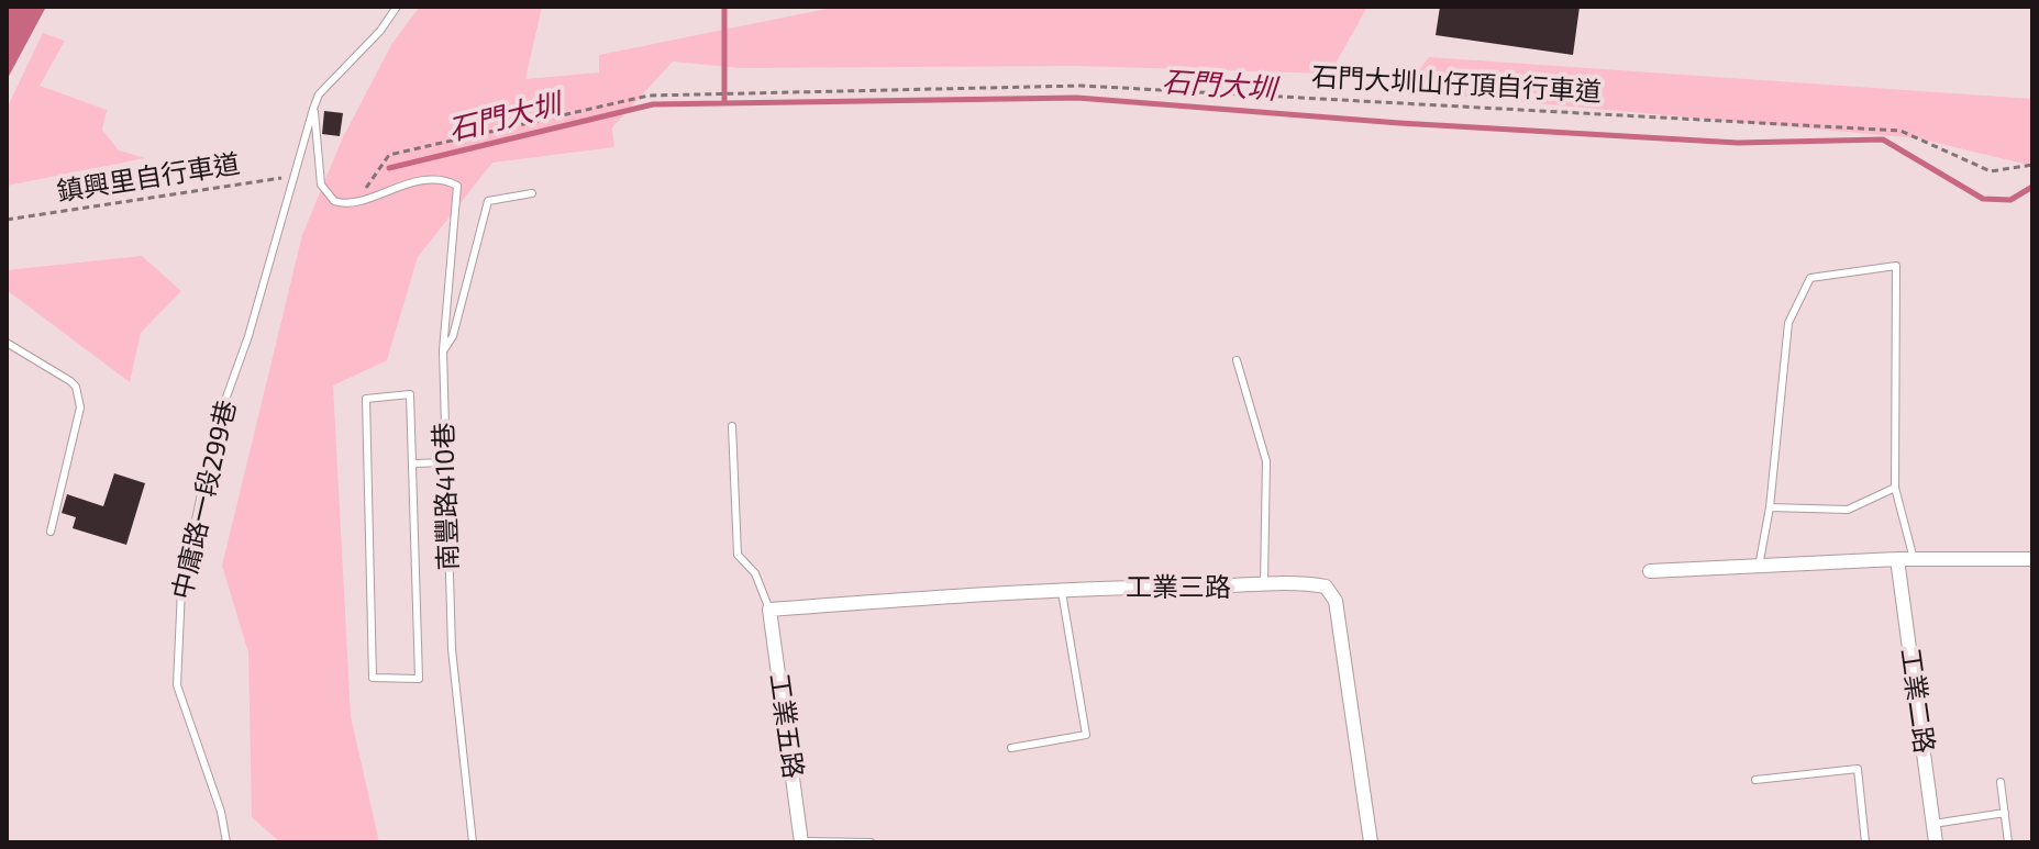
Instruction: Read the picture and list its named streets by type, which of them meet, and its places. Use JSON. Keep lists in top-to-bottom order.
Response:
{
  "streets": {
    "street": ["工業三路", "工業二路", "工業五路"],
    "lane": ["南豐路410巷", "中庸路一段299巷"],
    "path": ["石門大圳山仔頂自行車道", "鎮興里自行車道"]
  },
  "crossings": [
    ["鎮興里自行車道", "中庸路一段299巷"],
    ["工業三路", "工業五路"]
  ],
  "water": ["石門大圳"]
}
